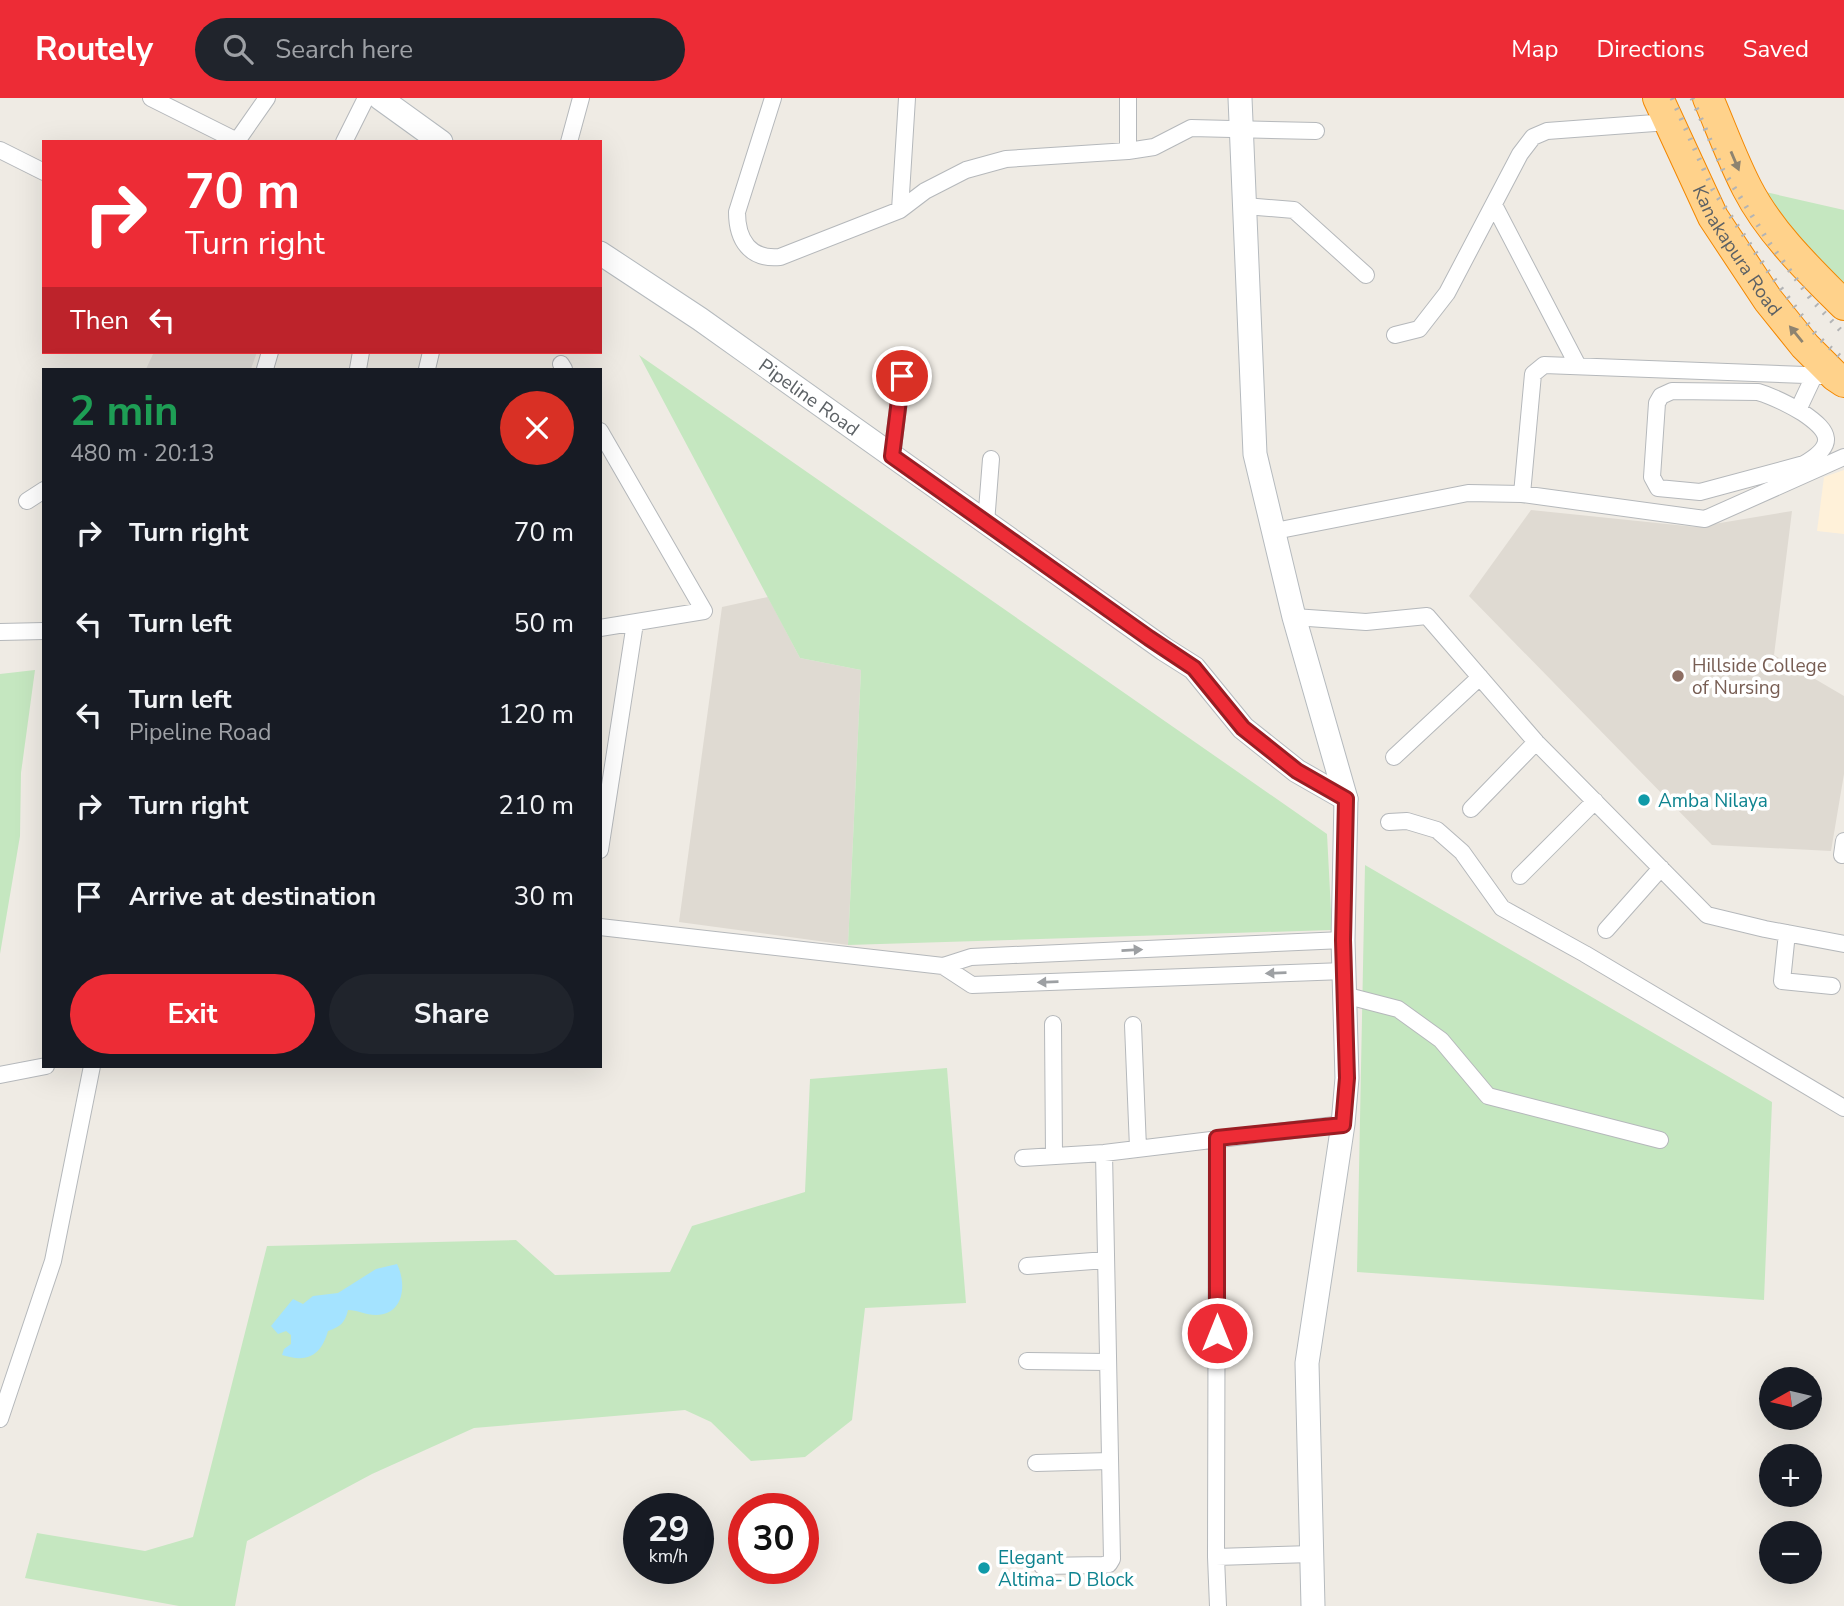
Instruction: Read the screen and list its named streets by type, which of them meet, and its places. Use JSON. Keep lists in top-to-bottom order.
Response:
{
  "streets": {
    "highway": ["Kanakapura Road"],
    "street": ["Pipeline Road"]
  },
  "places": ["Hillside College of Nursing", "Amba Nilaya", "Elegant Altima- D Block"],
  "north": "left",
  "page": {
    "header": "Routely",
    "search": "Search here",
    "nav": ["Map", "Directions", "Saved"],
    "turn": ["70 m", "Turn right"],
    "then": "Then",
    "heading": ["2 min", "480 m · 20:13"],
    "list": [
      {
        "name": "Turn right",
        "value": "70 m"
      },
      {
        "name": "Turn left",
        "value": "50 m"
      },
      {
        "name": "Turn left",
        "note": "Pipeline Road",
        "value": "120 m"
      },
      {
        "name": "Turn right",
        "value": "210 m"
      },
      {
        "name": "Arrive at destination",
        "value": "30 m"
      }
    ],
    "buttons": ["Exit", "Share"],
    "map_buttons": ["+", "−"],
    "speed": "29 km/h",
    "limit": "30"
  }
}
